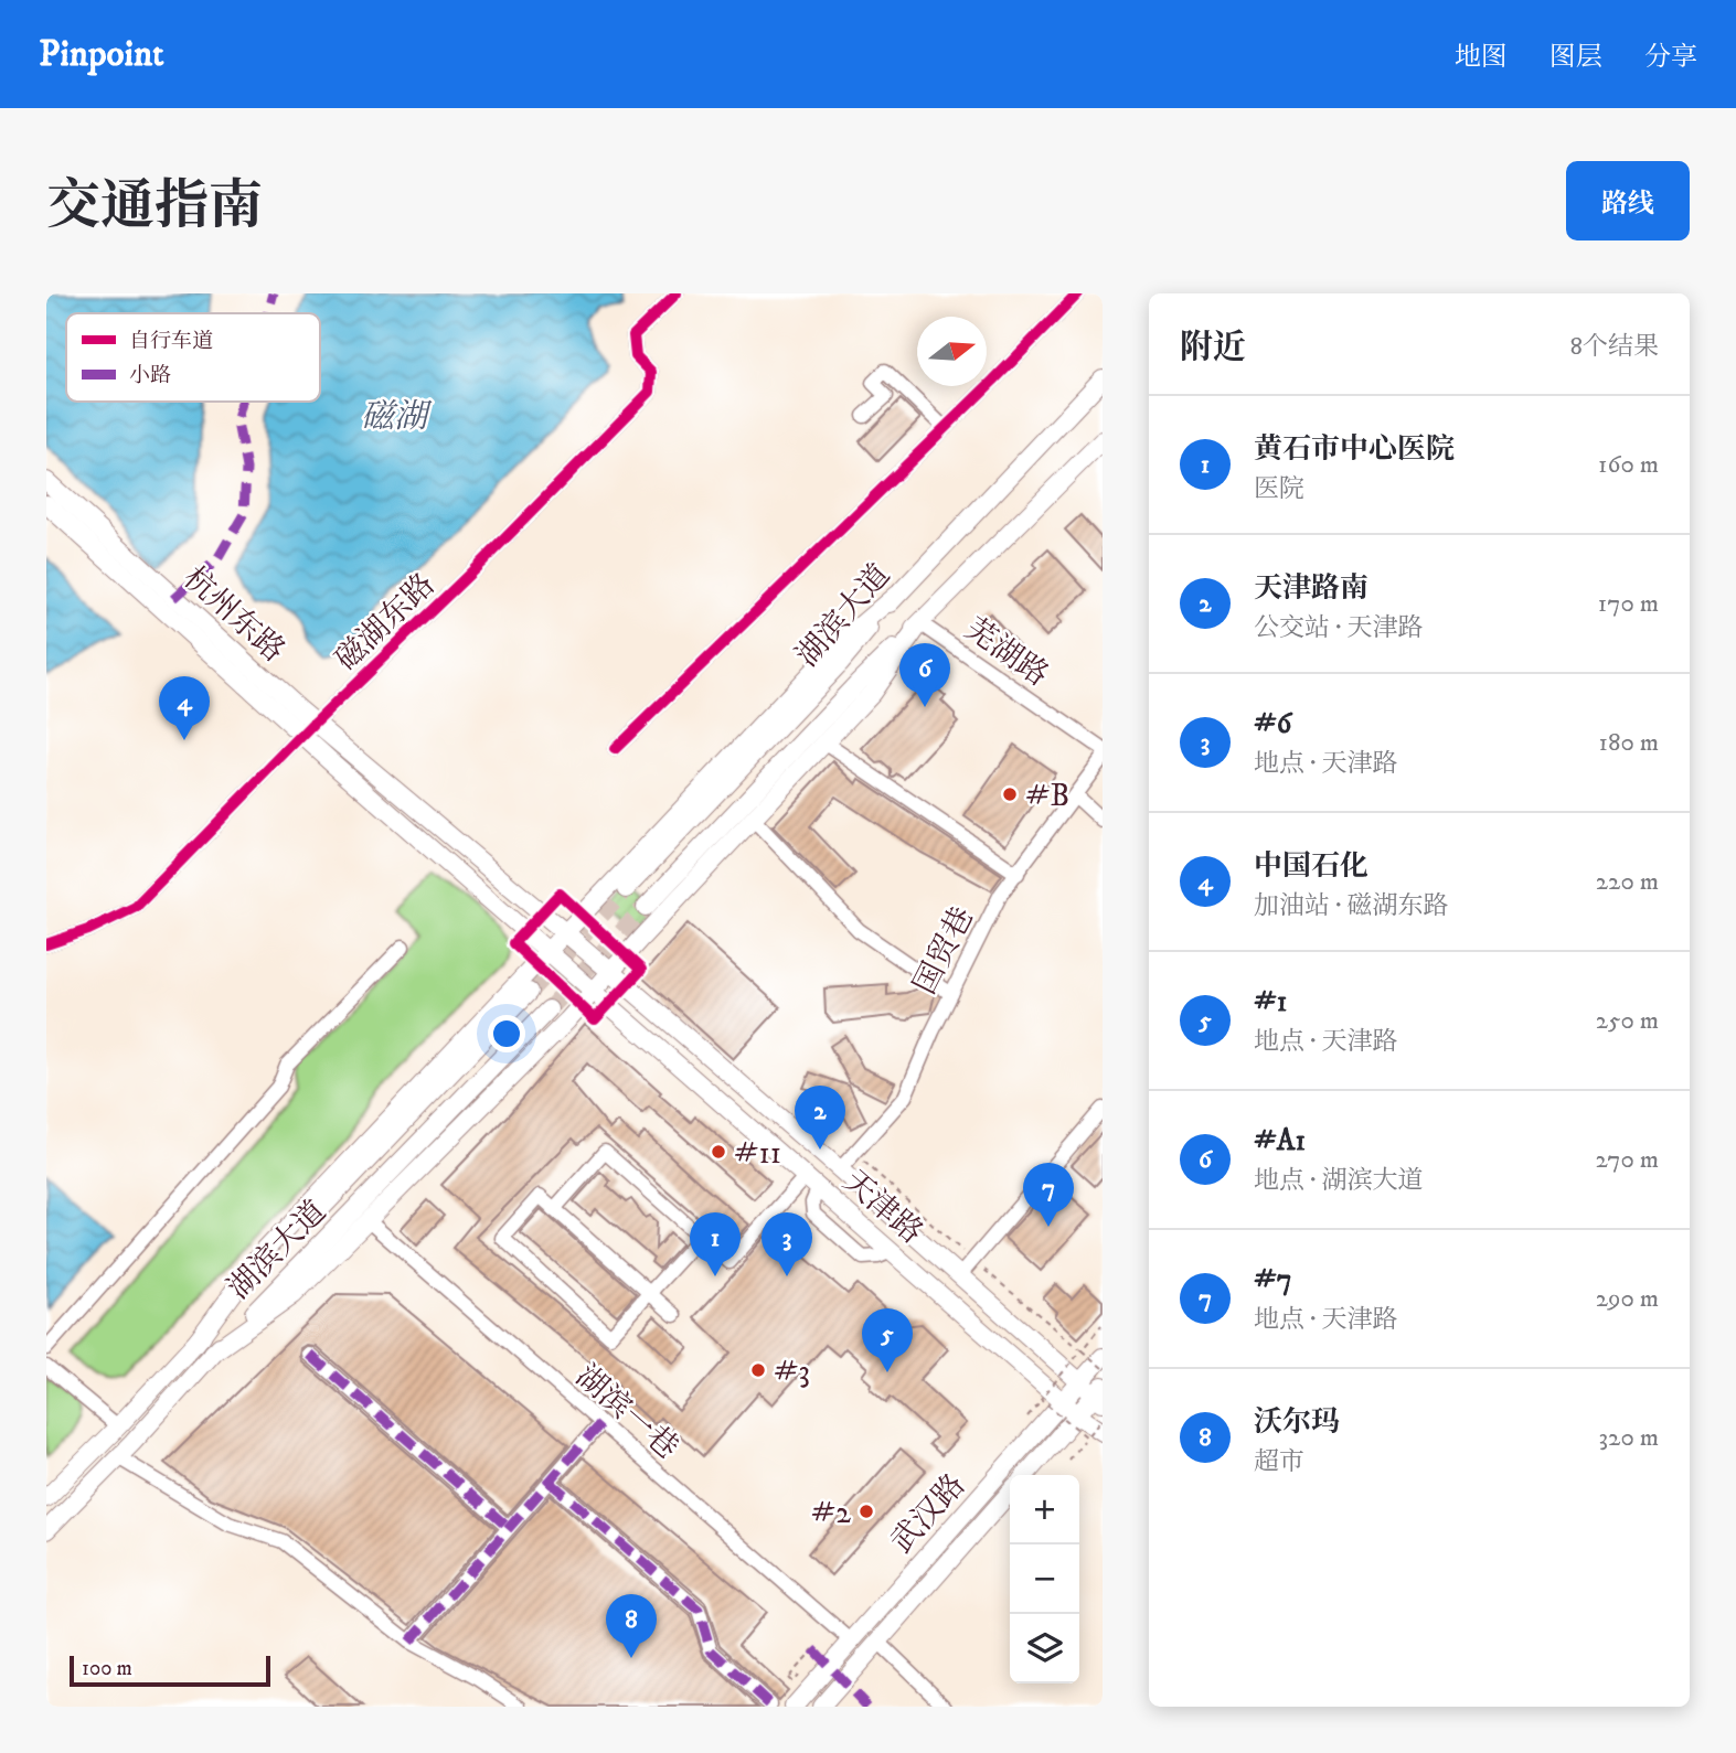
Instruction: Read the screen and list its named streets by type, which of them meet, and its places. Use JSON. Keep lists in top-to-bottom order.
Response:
{
  "streets": {
    "main road": [
      "杭州东路",
      "湖滨大道",
      "天津路",
      "武汉路"
    ],
    "street": [
      "磁湖东路",
      "芜湖路",
      "国贸巷",
      "湖滨一巷"
    ]
  },
  "crossings": [
    ["杭州东路", "磁湖东路"],
    ["杭州东路", "天津路"],
    ["湖滨大道", "芜湖路"],
    ["国贸巷", "天津路"],
    ["天津路", "武汉路"],
    ["湖滨一巷", "武汉路"]
  ],
  "water": ["磁湖"],
  "places": [
    "#B",
    "#11",
    "#3",
    "#2"
  ],
  "legend": ["自行车道", "小路"],
  "scale_bar": "100 m",
  "north": "right",
  "page": {
    "header": "Pinpoint",
    "nav": ["地图", "图层", "分享"],
    "title": "交通指南",
    "buttons": "路线",
    "heading": ["附近", "8个结果"],
    "list": [
      {
        "mark": "1",
        "name": "黄石市中心医院",
        "note": "医院",
        "value": "160 m"
      },
      {
        "mark": "2",
        "name": "天津路南",
        "note": "公交站 · 天津路",
        "value": "170 m"
      },
      {
        "mark": "3",
        "name": "#6",
        "note": "地点 · 天津路",
        "value": "180 m"
      },
      {
        "mark": "4",
        "name": "中国石化",
        "note": "加油站 · 磁湖东路",
        "value": "220 m"
      },
      {
        "mark": "5",
        "name": "#1",
        "note": "地点 · 天津路",
        "value": "250 m"
      },
      {
        "mark": "6",
        "name": "#A1",
        "note": "地点 · 湖滨大道",
        "value": "270 m"
      },
      {
        "mark": "7",
        "name": "#7",
        "note": "地点 · 天津路",
        "value": "290 m"
      },
      {
        "mark": "8",
        "name": "沃尔玛",
        "note": "超市",
        "value": "320 m"
      }
    ],
    "pins": [
      "6",
      "4",
      "2",
      "7",
      "1",
      "3",
      "5",
      "8"
    ],
    "map_buttons": ["+", "−"],
    "scale": "100 m"
  }
}
